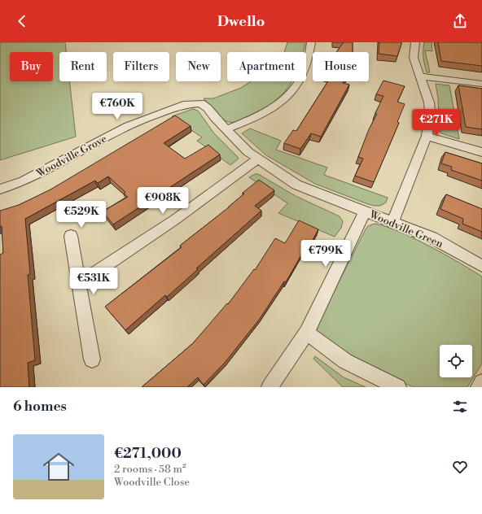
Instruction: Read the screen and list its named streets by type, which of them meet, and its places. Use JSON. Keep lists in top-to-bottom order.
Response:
{
  "streets": {
    "street": ["Woodville Grove", "Woodville Green"]
  },
  "crossings": [
    ["Woodville Grove", "Woodville Green"]
  ],
  "page": {
    "header": "Dwello",
    "chip": [
      "Buy",
      "Rent",
      "Filters",
      "New",
      "Apartment",
      "House"
    ],
    "price": [
      "€760K",
      "€271K",
      "€908K",
      "€529K",
      "€799K",
      "€531K"
    ],
    "heading": "6 homes",
    "list": [
      {
        "name": "€271,000",
        "note": "2 rooms · 58 m² · Woodville Close"
      }
    ]
  }
}
